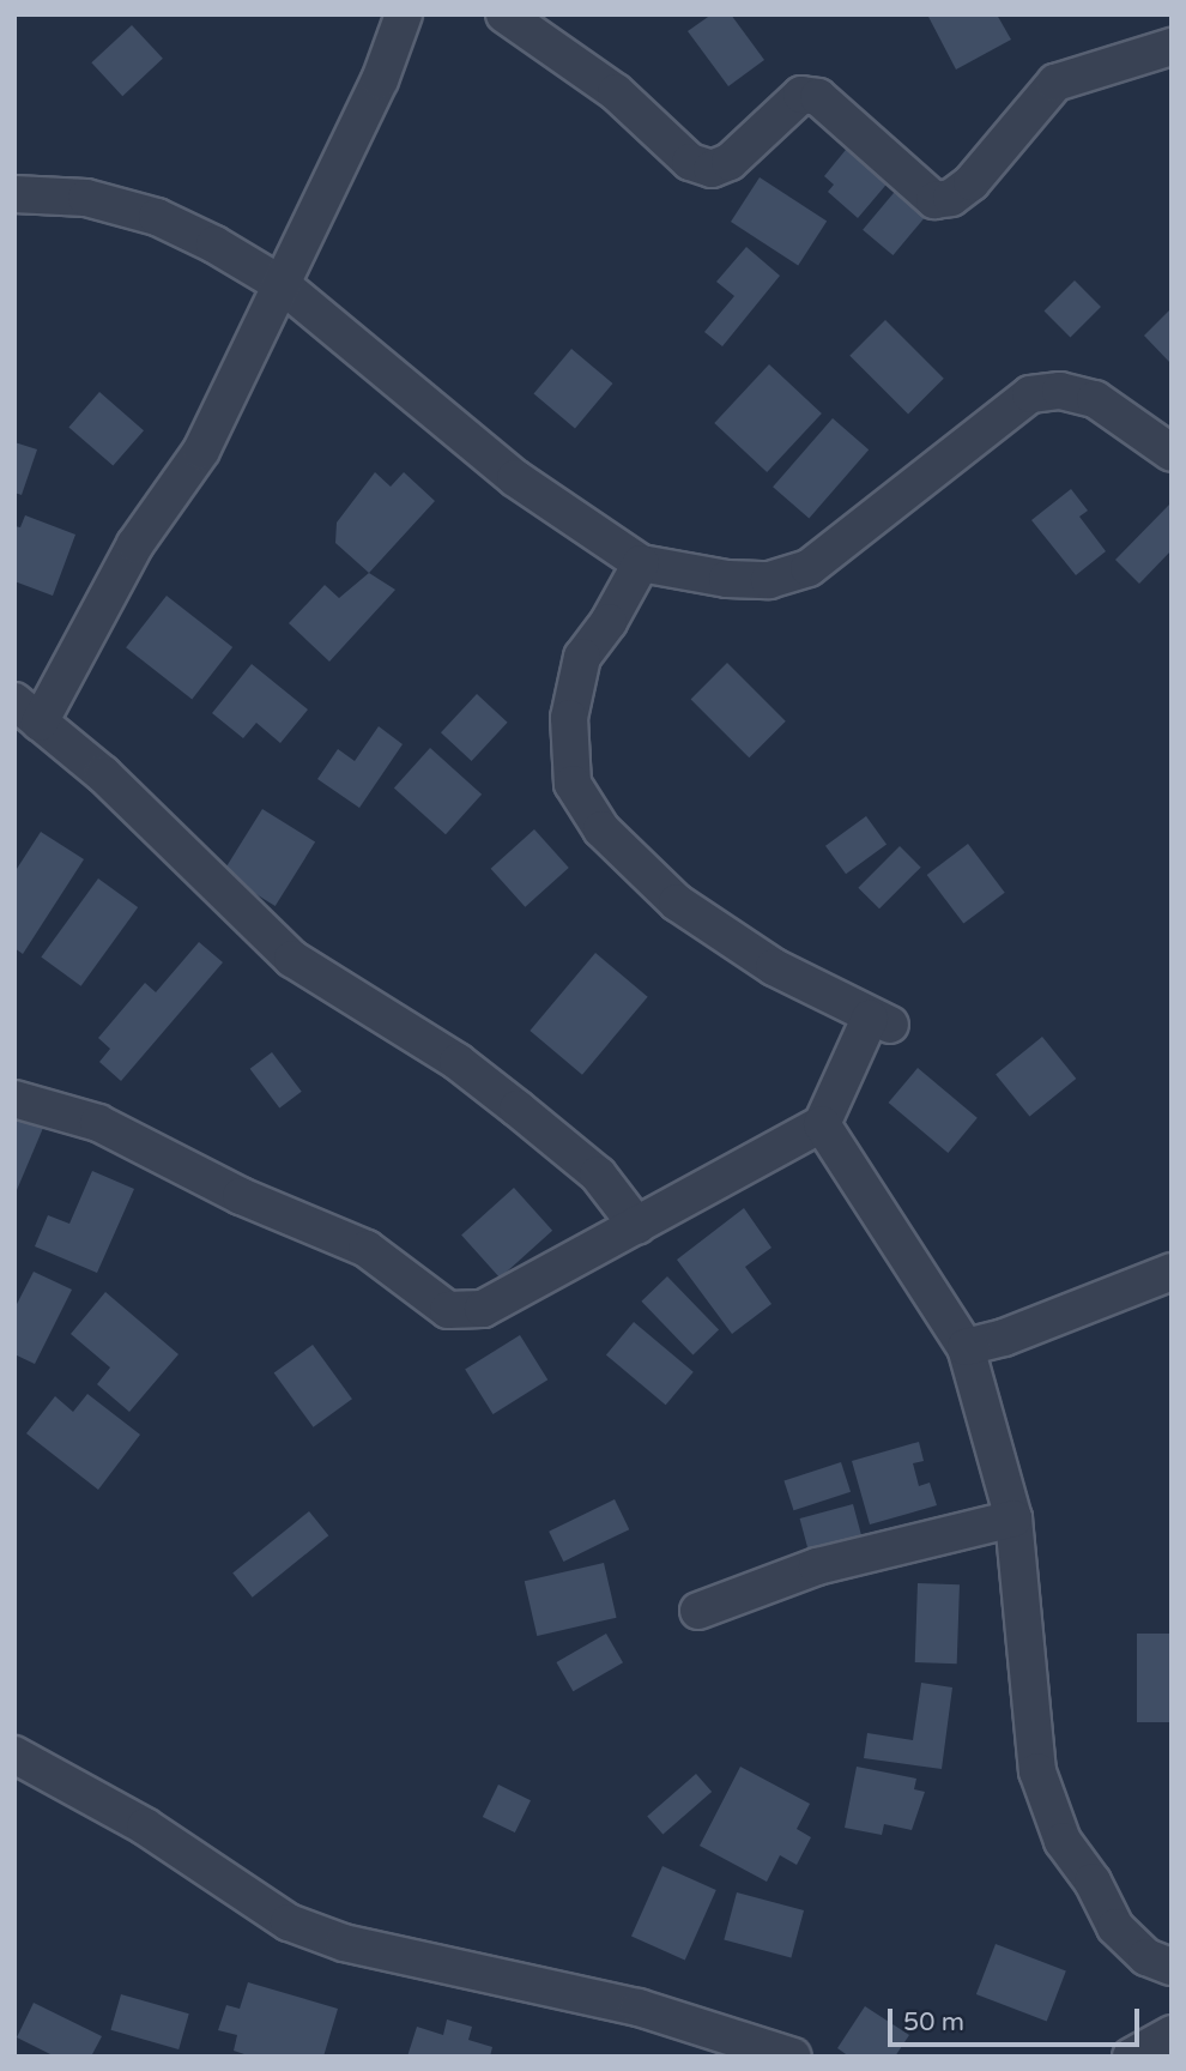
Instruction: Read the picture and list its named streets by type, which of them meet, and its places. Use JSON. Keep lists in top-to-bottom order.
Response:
{
  "scale_bar": "50 m"
}
